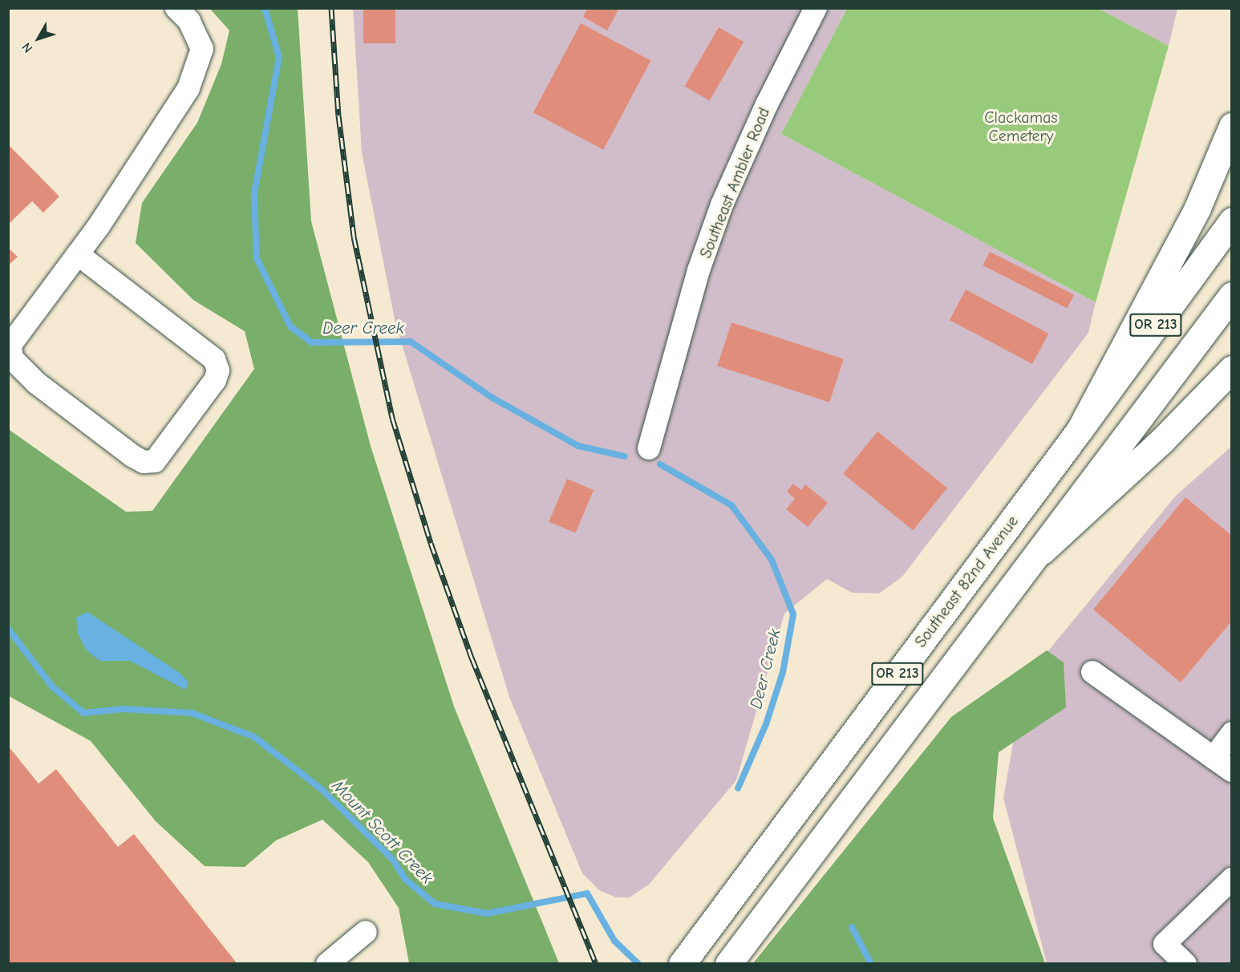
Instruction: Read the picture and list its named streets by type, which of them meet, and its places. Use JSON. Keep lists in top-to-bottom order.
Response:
{
  "streets": {
    "main road": ["OR 213", "Southeast 82nd Avenue"],
    "street": ["Southeast Ambler Road"]
  },
  "water": ["Deer Creek", "Mount Scott Creek"],
  "parks": ["Clackamas Cemetery"],
  "north": "bottom left"
}
